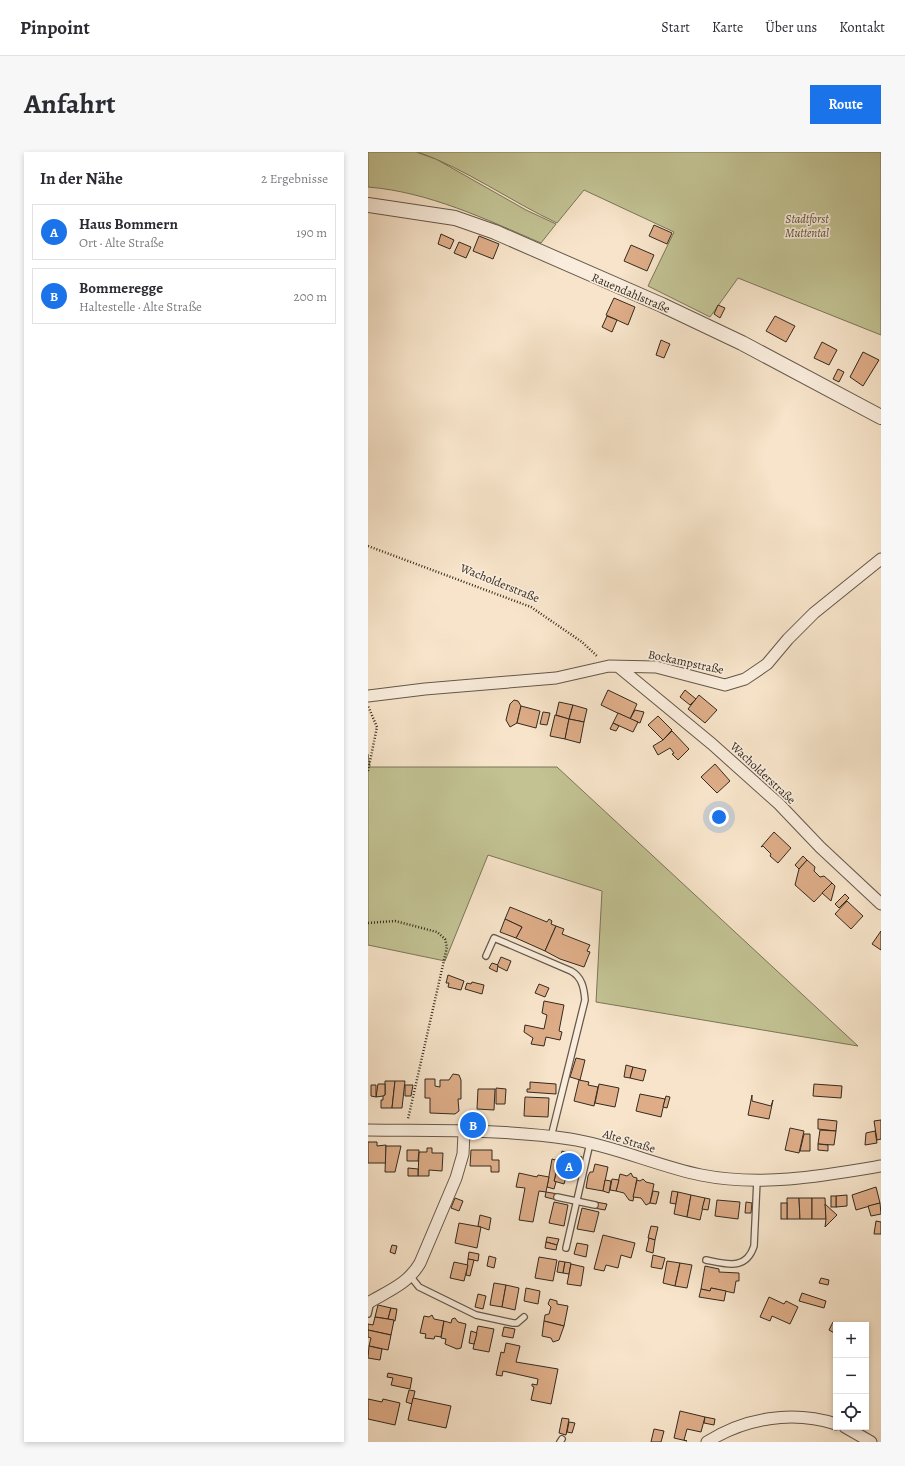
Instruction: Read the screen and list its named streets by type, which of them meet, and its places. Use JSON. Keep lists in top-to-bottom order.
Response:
{
  "streets": {
    "street": [
      "Rauendahlstraße",
      "Wacholderstraße",
      "Bockampstraße",
      "Alte Straße"
    ]
  },
  "crossings": [
    ["Wacholderstraße", "Bockampstraße"]
  ],
  "parks": ["Stadtforst Muttental"],
  "page": {
    "header": "Pinpoint",
    "nav": [
      "Start",
      "Karte",
      "Über uns",
      "Kontakt"
    ],
    "title": "Anfahrt",
    "buttons": "Route",
    "heading": ["In der Nähe", "2 Ergebnisse"],
    "list": [
      {
        "mark": "A",
        "name": "Haus Bommern",
        "note": "Ort · Alte Straße",
        "value": "190 m"
      },
      {
        "mark": "B",
        "name": "Bommeregge",
        "note": "Haltestelle · Alte Straße",
        "value": "200 m"
      }
    ],
    "pins": ["B", "A"],
    "map_buttons": ["+", "−"]
  }
}
